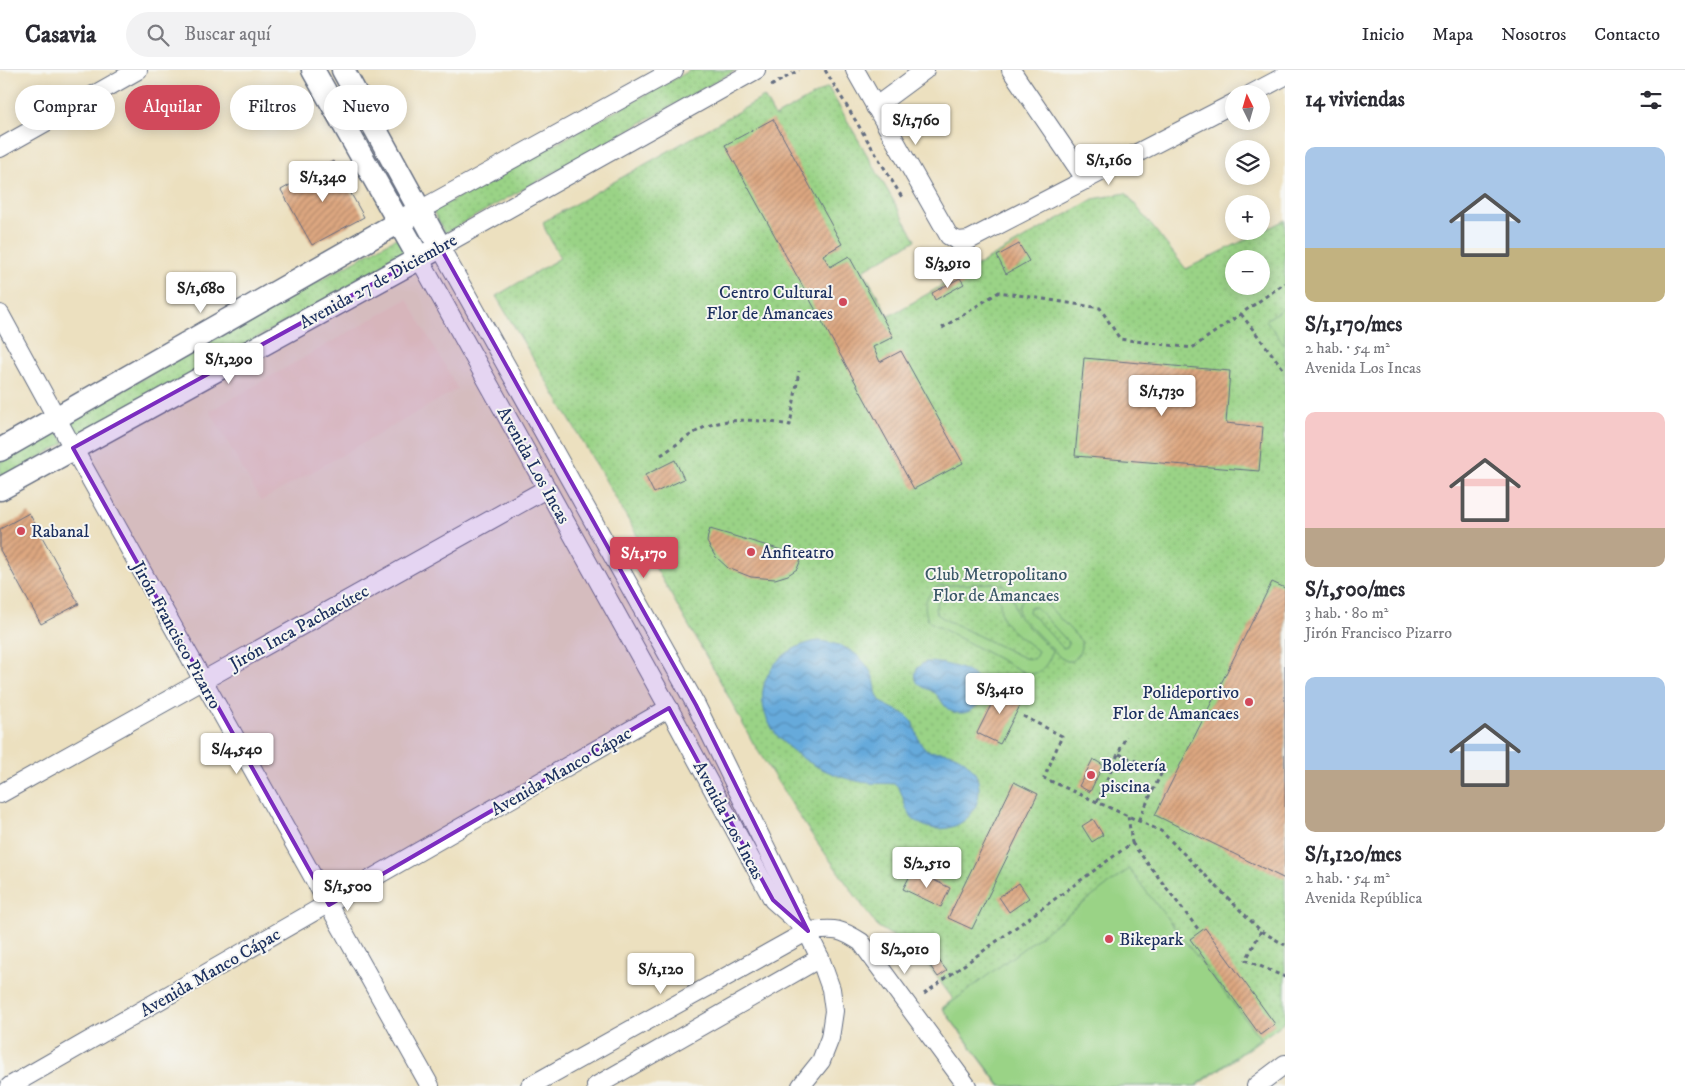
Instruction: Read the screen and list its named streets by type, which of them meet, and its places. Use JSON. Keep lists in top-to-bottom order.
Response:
{
  "streets": {
    "street": [
      "Avenida 27 de Diciembre",
      "Avenida Los Incas",
      "Jirón Inca Pachacútec",
      "Jirón Francisco Pizarro",
      "Avenida Manco Cápac"
    ]
  },
  "crossings": [
    ["Avenida 27 de Diciembre", "Avenida Los Incas"],
    ["Avenida 27 de Diciembre", "Jirón Francisco Pizarro"],
    ["Avenida Los Incas", "Jirón Inca Pachacútec"],
    ["Avenida Los Incas", "Avenida Manco Cápac"],
    ["Jirón Inca Pachacútec", "Jirón Francisco Pizarro"],
    ["Jirón Francisco Pizarro", "Avenida Manco Cápac"]
  ],
  "parks": ["Club Metropolitano Flor de Amancaes"],
  "places": [
    "Centro Cultural Flor de Amancaes",
    "Rabanal",
    "Anfiteatro",
    "Polideportivo Flor de Amancaes",
    "Boletería piscina",
    "Bikepark"
  ],
  "north": "top",
  "page": {
    "header": "Casavia",
    "search": "Buscar aquí",
    "nav": [
      "Inicio",
      "Mapa",
      "Nosotros",
      "Contacto"
    ],
    "heading": "14 viviendas",
    "map_buttons": ["+", "−"],
    "chip": [
      "Comprar",
      "Alquilar",
      "Filtros",
      "Nuevo"
    ],
    "price": [
      "S/1,760",
      "S/1,160",
      "S/1,340",
      "S/3,910",
      "S/1,680",
      "S/1,290",
      "S/1,730",
      "S/1,170",
      "S/3,410",
      "S/4,540",
      "S/2,510",
      "S/1,500",
      "S/2,010",
      "S/1,120"
    ],
    "list": [
      {
        "name": "S/1,170/mes",
        "note": "2 hab. · 54 m² · Avenida Los Incas"
      },
      {
        "name": "S/1,500/mes",
        "note": "3 hab. · 80 m² · Jirón Francisco Pizarro"
      },
      {
        "name": "S/1,120/mes",
        "note": "2 hab. · 54 m² · Avenida República"
      }
    ]
  }
}
